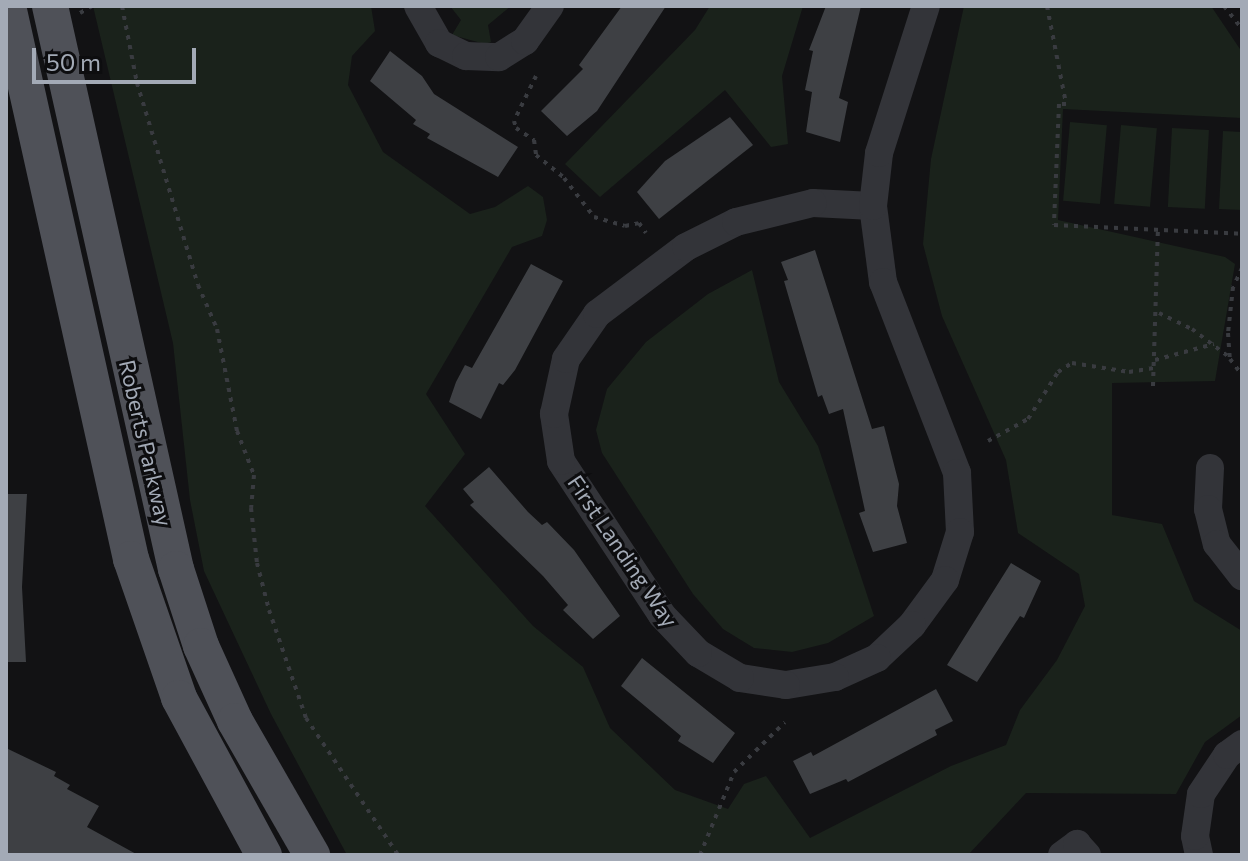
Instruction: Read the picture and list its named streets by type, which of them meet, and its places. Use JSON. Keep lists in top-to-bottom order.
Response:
{
  "streets": {
    "main road": ["Roberts Parkway"],
    "street": ["First Landing Way"]
  },
  "scale_bar": "50 m"
}
